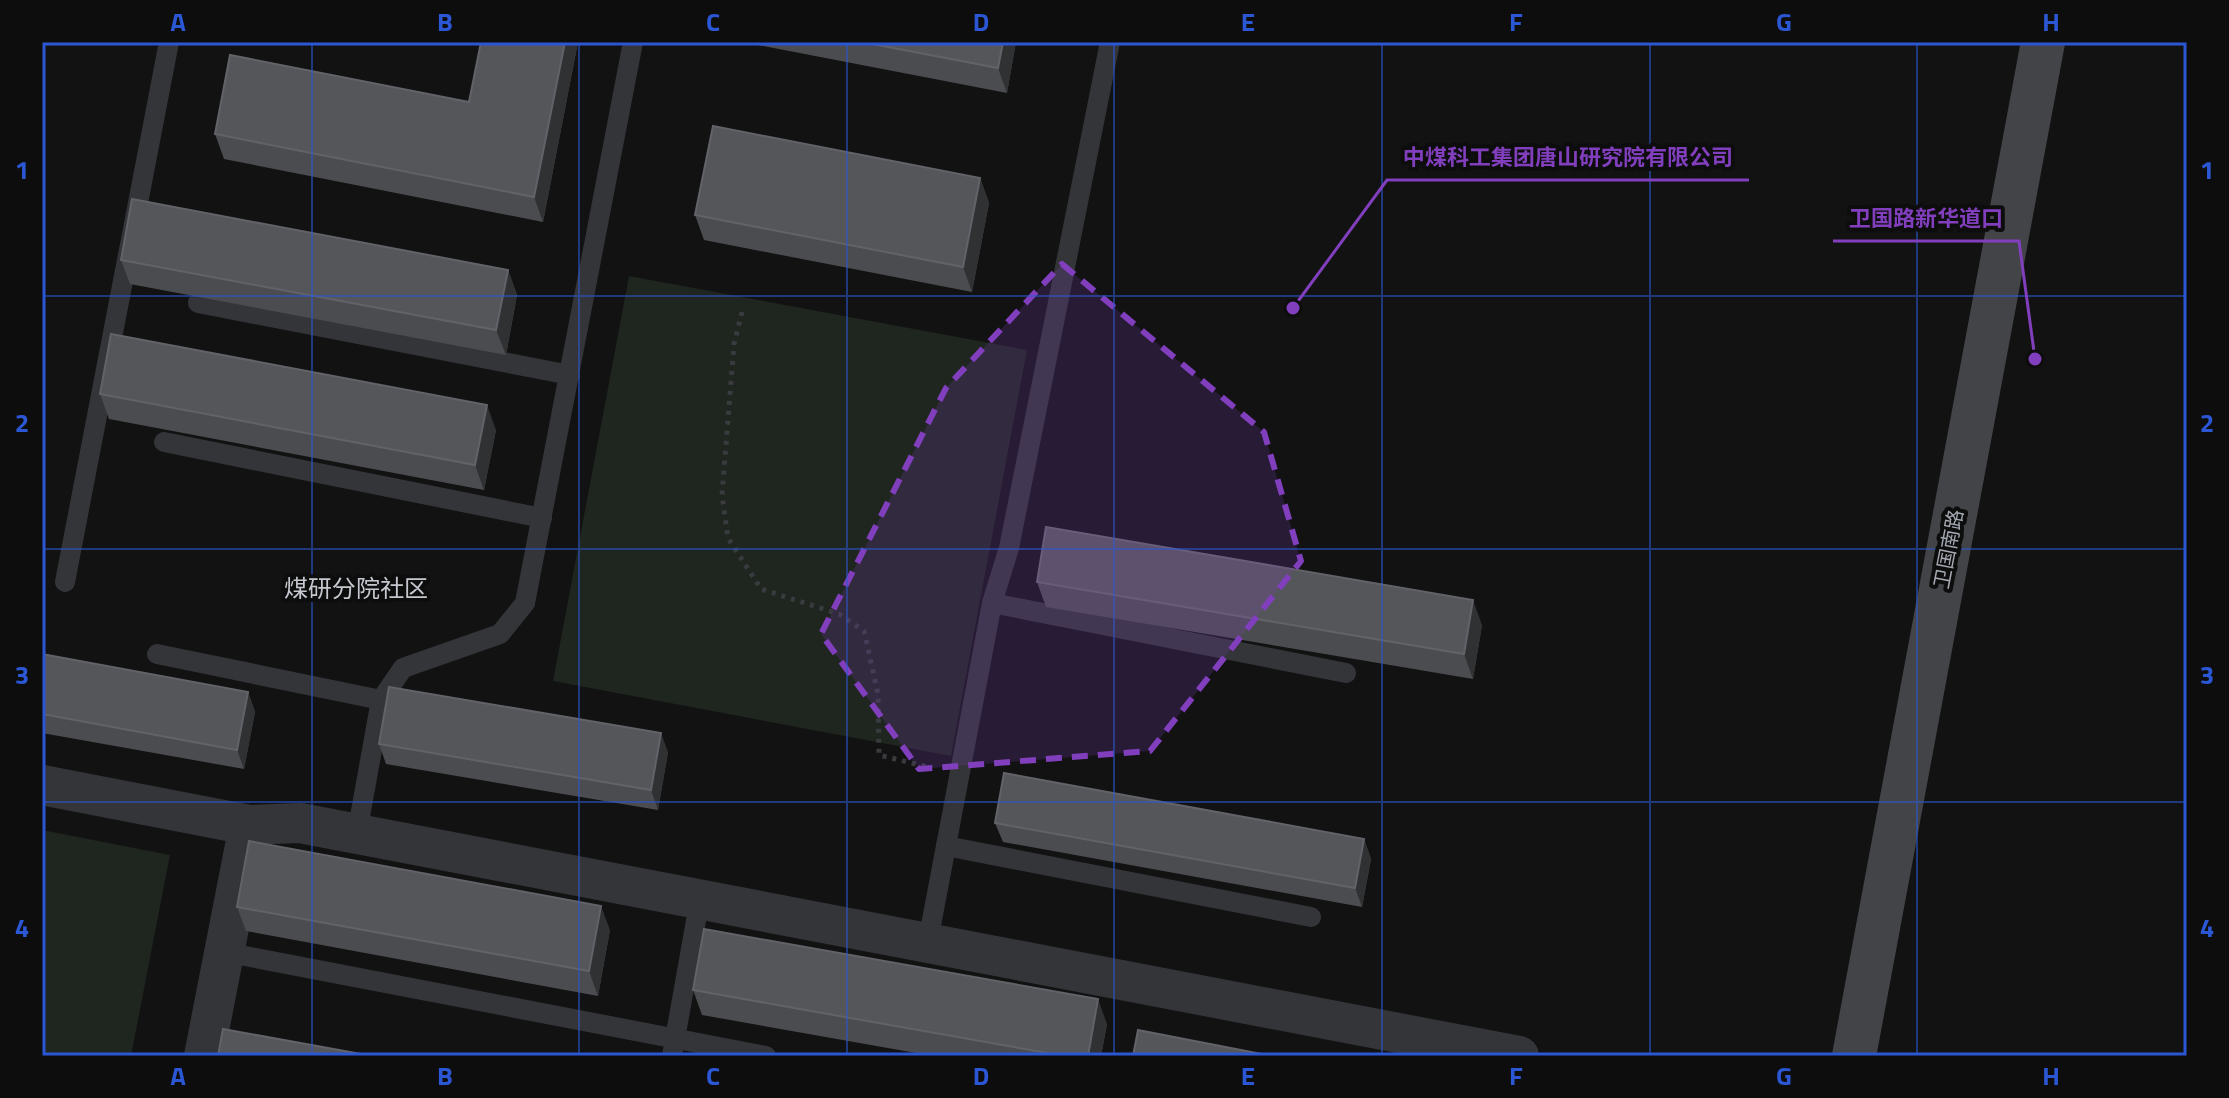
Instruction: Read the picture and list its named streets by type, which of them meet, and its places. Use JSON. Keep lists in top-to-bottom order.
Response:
{
  "streets": {
    "main road": ["卫国南路"]
  },
  "districts": ["煤研分院社区"],
  "places": ["中煤科工集团唐山研究院有限公司", "卫国路新华道口"],
  "grid": {
    "columns": [
      "A",
      "B",
      "C",
      "D",
      "E",
      "F",
      "G",
      "H"
    ],
    "rows": [
      "1",
      "2",
      "3",
      "4"
    ]
  }
}
